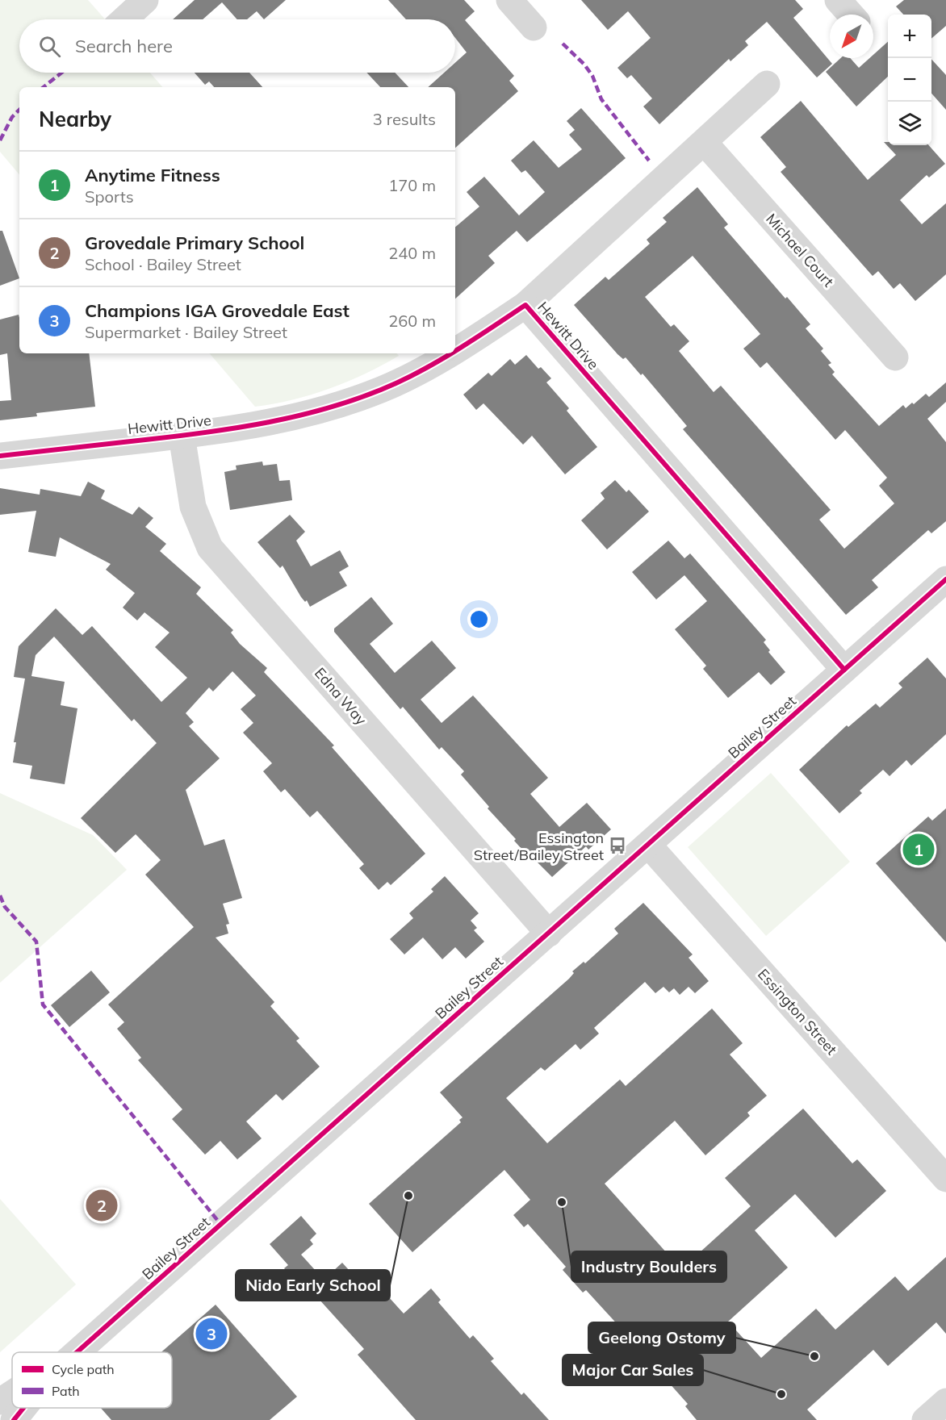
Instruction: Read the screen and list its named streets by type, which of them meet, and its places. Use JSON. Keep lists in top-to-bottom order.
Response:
{
  "streets": {
    "street": [
      "Michael Court",
      "Hewitt Drive",
      "Edna Way",
      "Bailey Street",
      "Essington Street"
    ]
  },
  "crossings": [
    ["Hewitt Drive", "Edna Way"],
    ["Hewitt Drive", "Bailey Street"],
    ["Edna Way", "Bailey Street"],
    ["Bailey Street", "Essington Street"]
  ],
  "places": {
    "bus stop": ["Essington Street/Bailey Street"],
    "other": [
      "Nido Early School",
      "Industry Boulders",
      "Geelong Ostomy",
      "Major Car Sales"
    ]
  },
  "legend": ["Cycle path", "Path"],
  "north": "bottom left",
  "page": {
    "map_buttons": ["+", "−"],
    "search": "Search here",
    "heading": ["Nearby", "3 results"],
    "list": [
      {
        "mark": "1",
        "name": "Anytime Fitness",
        "note": "Sports",
        "value": "170 m"
      },
      {
        "mark": "2",
        "name": "Grovedale Primary School",
        "note": "School · Bailey Street",
        "value": "240 m"
      },
      {
        "mark": "3",
        "name": "Champions IGA Grovedale East",
        "note": "Supermarket · Bailey Street",
        "value": "260 m"
      }
    ],
    "pins": ["1", "2", "3"]
  }
}
